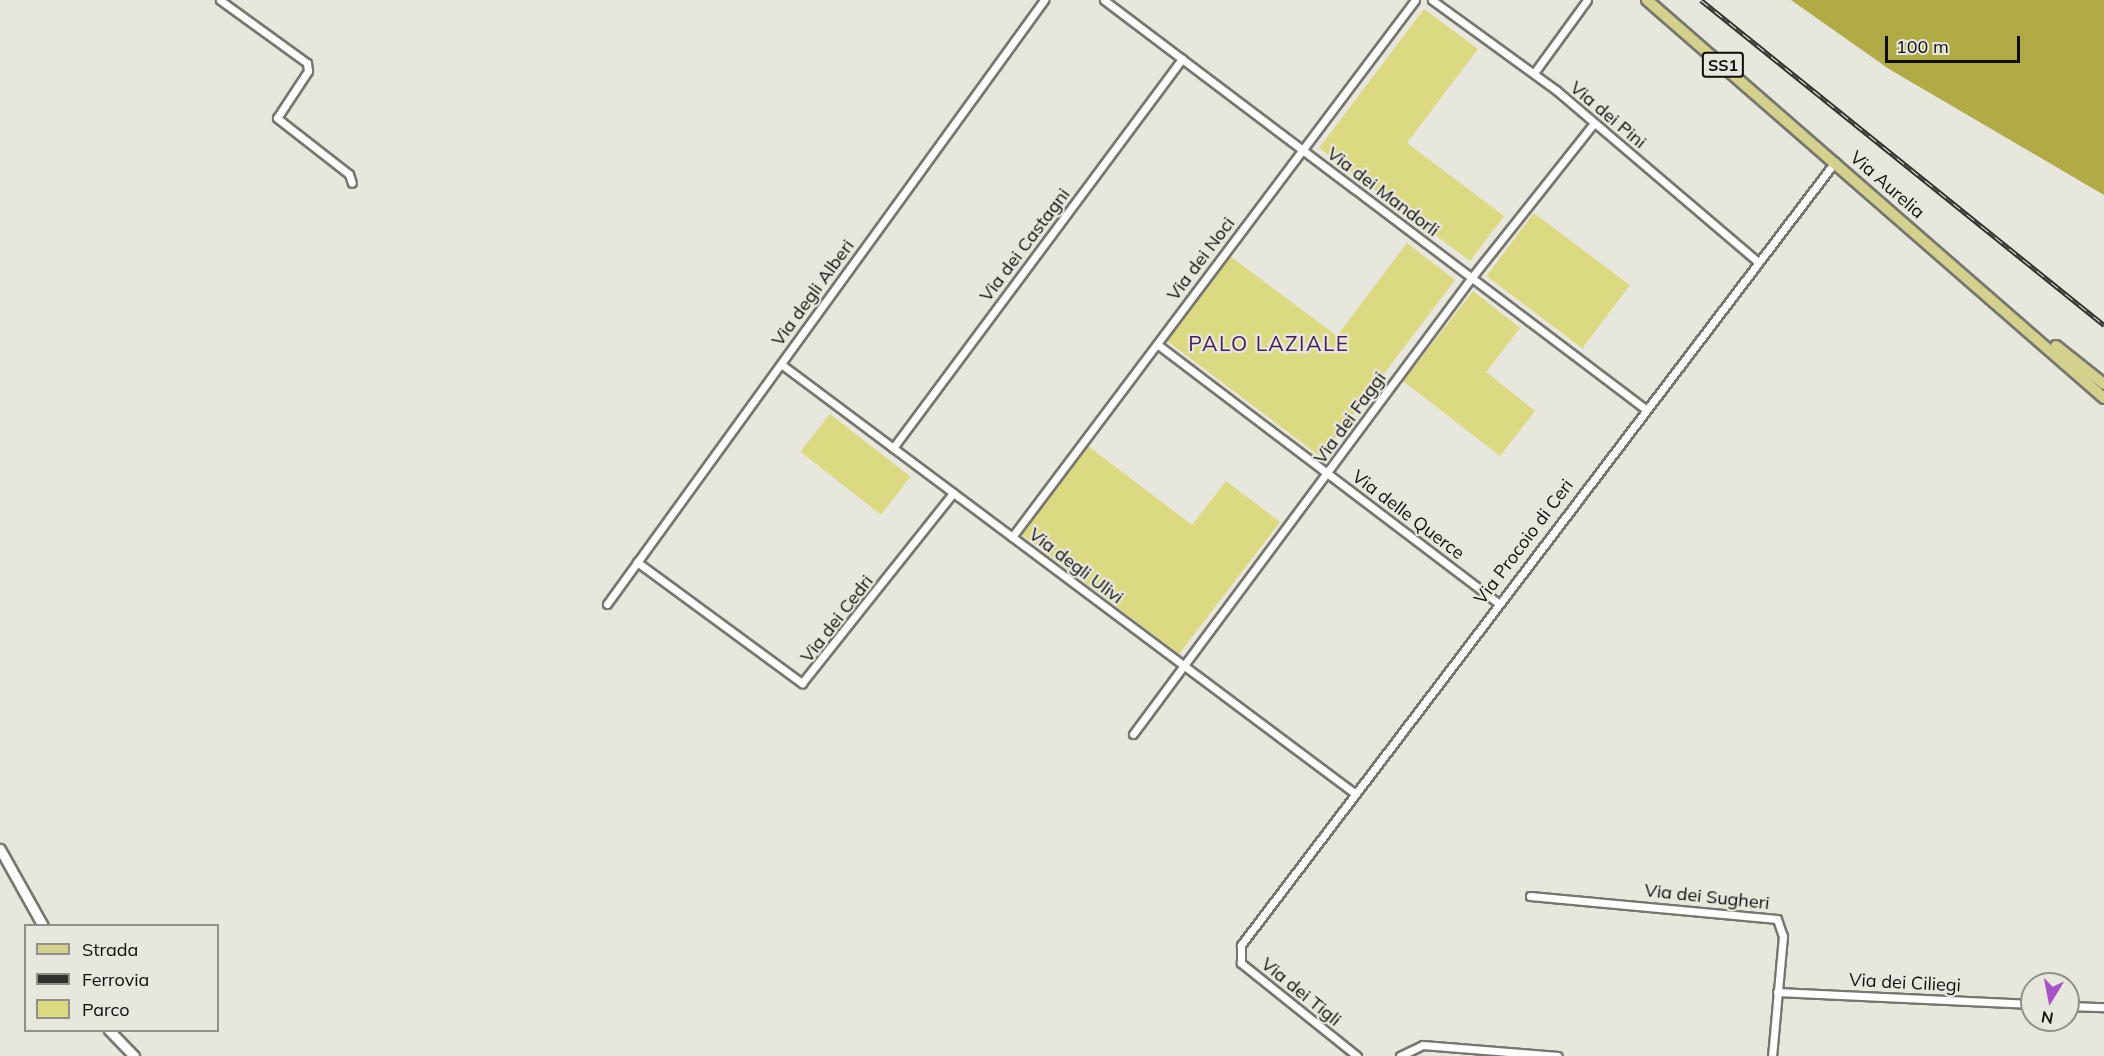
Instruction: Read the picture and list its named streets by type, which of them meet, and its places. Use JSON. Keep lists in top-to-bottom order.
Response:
{
  "streets": {
    "main road": ["SS1", "Via Aurelia"],
    "street": [
      "Via dei Pini",
      "Via dei Mandorli",
      "Via dei Castagni",
      "Via dei Noci",
      "Via degli Alberi",
      "Via dei Faggi",
      "Via delle Querce",
      "Via Procoio di Ceri",
      "Via degli Ulivi",
      "Via dei Cedri",
      "Via dei Sugheri",
      "Via dei Ciliegi",
      "Via dei Tigli"
    ]
  },
  "crossings": [
    ["Via dei Pini", "Via dei Faggi"],
    ["Via dei Pini", "Via Procoio di Ceri"],
    ["Via Aurelia", "Via Procoio di Ceri"],
    ["Via dei Mandorli", "Via dei Castagni"],
    ["Via dei Mandorli", "Via dei Noci"],
    ["Via dei Mandorli", "Via dei Faggi"],
    ["Via dei Mandorli", "Via Procoio di Ceri"],
    ["Via dei Castagni", "Via degli Ulivi"],
    ["Via dei Noci", "Via delle Querce"],
    ["Via dei Noci", "Via degli Ulivi"],
    ["Via degli Alberi", "Via degli Ulivi"],
    ["Via degli Alberi", "Via dei Cedri"],
    ["Via dei Faggi", "Via delle Querce"],
    ["Via dei Faggi", "Via degli Ulivi"],
    ["Via delle Querce", "Via Procoio di Ceri"],
    ["Via Procoio di Ceri", "Via degli Ulivi"],
    ["Via Procoio di Ceri", "Via dei Tigli"],
    ["Via degli Ulivi", "Via dei Cedri"],
    ["Via dei Sugheri", "Via dei Ciliegi"]
  ],
  "districts": ["PALO LAZIALE"],
  "legend": ["Strada", "Ferrovia", "Parco"],
  "scale_bar": "100 m",
  "north": "bottom"
}
